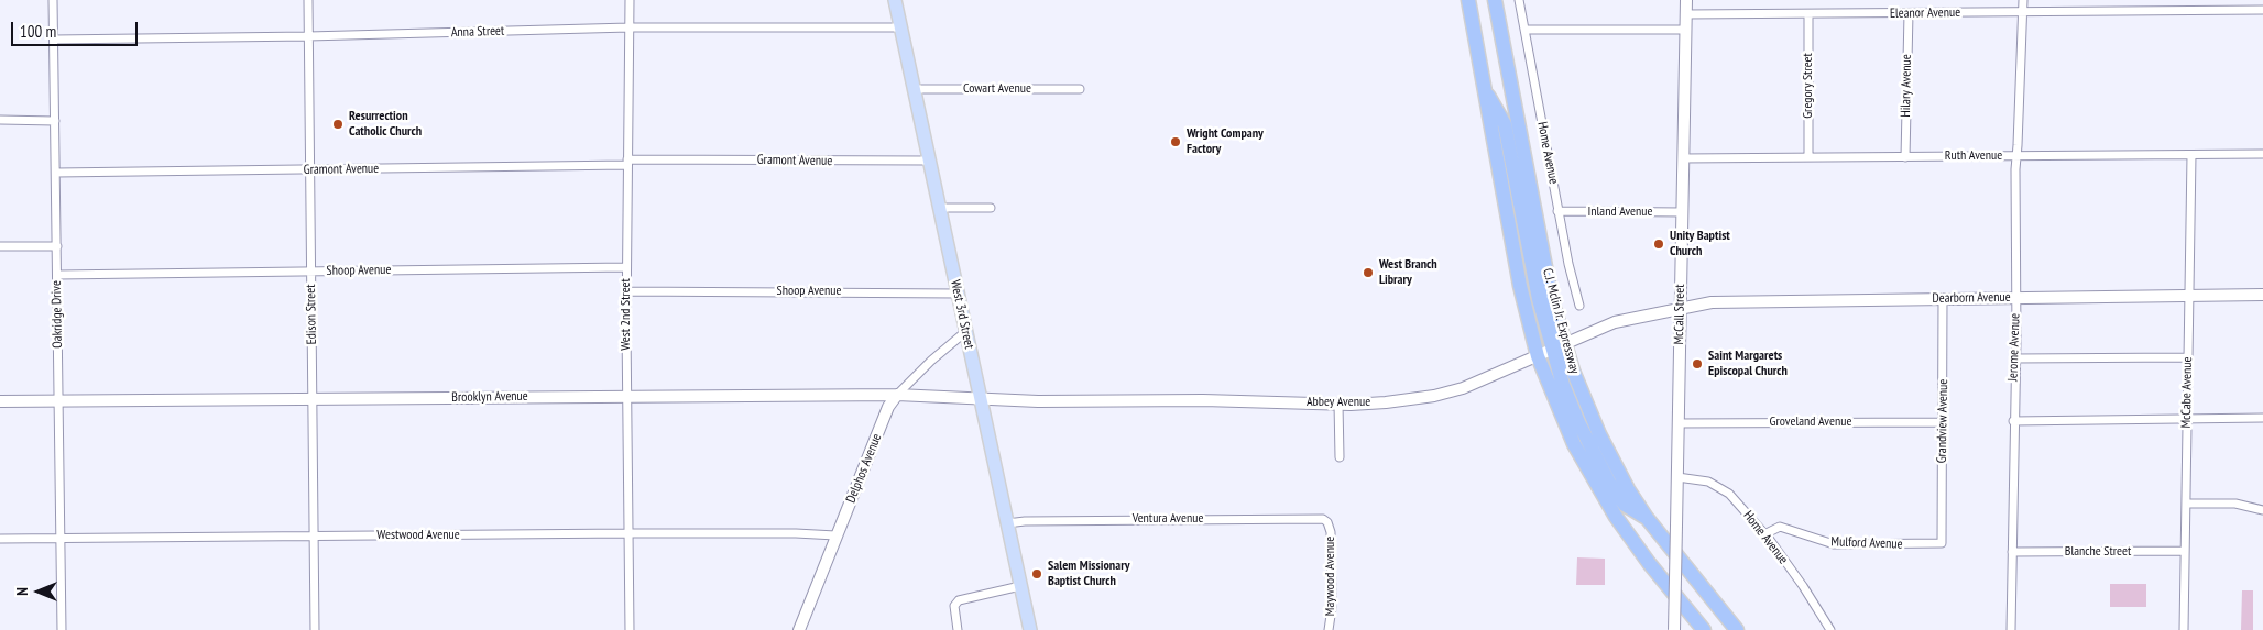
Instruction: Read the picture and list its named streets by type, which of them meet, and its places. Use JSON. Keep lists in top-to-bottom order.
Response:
{
  "streets": {
    "highway": ["C.J. Mclin Jr. Expressway"],
    "main road": ["West 3rd Street"],
    "street": [
      "Eleanor Avenue",
      "Anna Street",
      "Gregory Street",
      "Hilary Avenue",
      "Cowart Avenue",
      "Home Avenue",
      "Ruth Avenue",
      "Gramont Avenue",
      "Inland Avenue",
      "Shoop Avenue",
      "Dearborn Avenue",
      "Oakridge Drive",
      "Edison Street",
      "West 2nd Street",
      "McCall Street",
      "Jerome Avenue",
      "McCabe Avenue",
      "Brooklyn Avenue",
      "Abbey Avenue",
      "Grandview Avenue",
      "Groveland Avenue",
      "Delphos Avenue",
      "Ventura Avenue",
      "Westwood Avenue",
      "Mulford Avenue",
      "Blanche Street",
      "Maywood Avenue"
    ]
  },
  "crossings": [
    ["Eleanor Avenue", "Gregory Street"],
    ["Eleanor Avenue", "Hilary Avenue"],
    ["Eleanor Avenue", "McCall Street"],
    ["Eleanor Avenue", "Jerome Avenue"],
    ["Anna Street", "Oakridge Drive"],
    ["Anna Street", "Edison Street"],
    ["Anna Street", "West 2nd Street"],
    ["Anna Street", "West 3rd Street"],
    ["Gregory Street", "Ruth Avenue"],
    ["Hilary Avenue", "Ruth Avenue"],
    ["Cowart Avenue", "West 3rd Street"],
    ["Home Avenue", "Inland Avenue"],
    ["Home Avenue", "McCall Street"],
    ["Home Avenue", "Mulford Avenue"],
    ["Ruth Avenue", "McCall Street"],
    ["Ruth Avenue", "Jerome Avenue"],
    ["Ruth Avenue", "McCabe Avenue"],
    ["Gramont Avenue", "Oakridge Drive"],
    ["Gramont Avenue", "Edison Street"],
    ["Gramont Avenue", "West 2nd Street"],
    ["Gramont Avenue", "West 3rd Street"],
    ["Inland Avenue", "McCall Street"],
    ["Shoop Avenue", "Oakridge Drive"],
    ["Shoop Avenue", "Edison Street"],
    ["Shoop Avenue", "West 2nd Street"],
    ["Shoop Avenue", "West 3rd Street"],
    ["Dearborn Avenue", "McCall Street"],
    ["Dearborn Avenue", "Jerome Avenue"],
    ["Dearborn Avenue", "McCabe Avenue"],
    ["Dearborn Avenue", "Abbey Avenue"],
    ["Dearborn Avenue", "Grandview Avenue"],
    ["Oakridge Drive", "Brooklyn Avenue"],
    ["Oakridge Drive", "Westwood Avenue"],
    ["Edison Street", "Brooklyn Avenue"],
    ["Edison Street", "Westwood Avenue"],
    ["West 2nd Street", "Brooklyn Avenue"],
    ["West 2nd Street", "Westwood Avenue"],
    ["West 3rd Street", "Brooklyn Avenue"],
    ["West 3rd Street", "Abbey Avenue"],
    ["West 3rd Street", "Delphos Avenue"],
    ["West 3rd Street", "Ventura Avenue"],
    ["McCall Street", "Abbey Avenue"],
    ["McCall Street", "Groveland Avenue"],
    ["C.J. Mclin Jr. Expressway", "Abbey Avenue"],
    ["Jerome Avenue", "Blanche Street"],
    ["McCabe Avenue", "Blanche Street"],
    ["Brooklyn Avenue", "Abbey Avenue"],
    ["Brooklyn Avenue", "Delphos Avenue"],
    ["Grandview Avenue", "Groveland Avenue"],
    ["Grandview Avenue", "Mulford Avenue"],
    ["Delphos Avenue", "Westwood Avenue"],
    ["Ventura Avenue", "Maywood Avenue"]
  ],
  "places": [
    "Resurrection Catholic Church",
    "Wright Company Factory",
    "Unity Baptist Church",
    "West Branch Library",
    "Saint Margarets Episcopal Church",
    "Salem Missionary Baptist Church"
  ],
  "scale_bar": "100 m",
  "north": "left"
}
